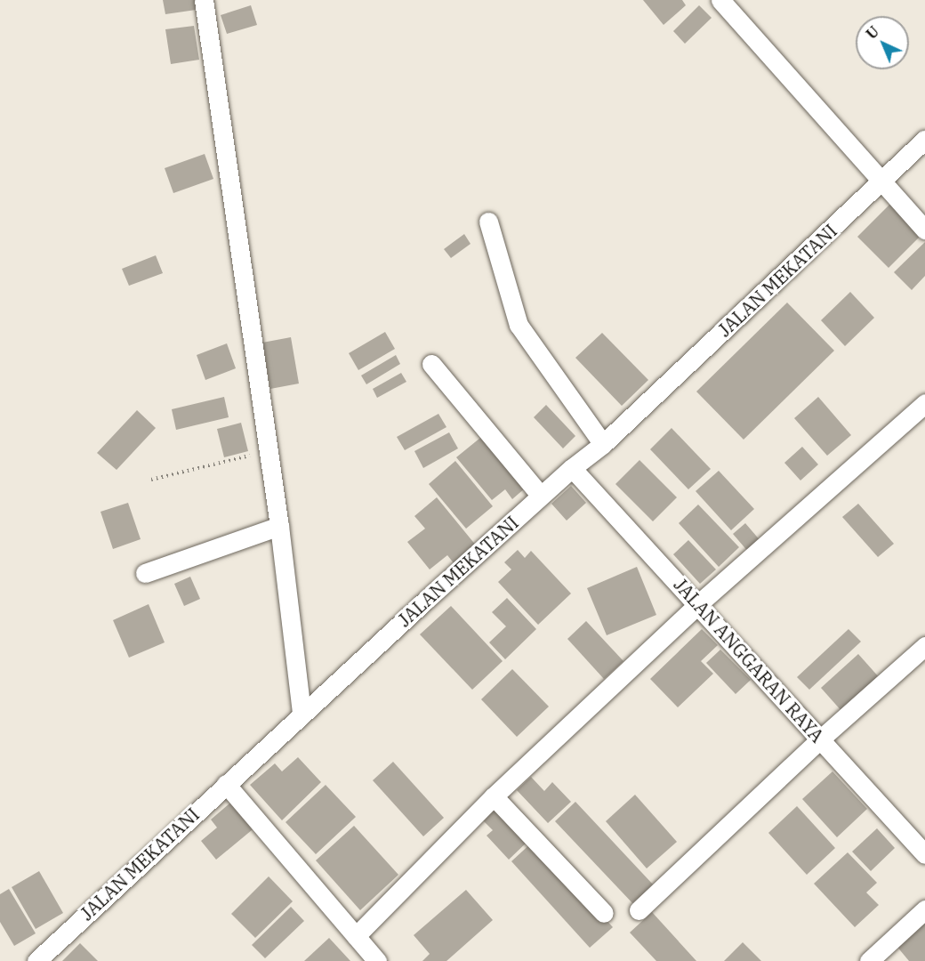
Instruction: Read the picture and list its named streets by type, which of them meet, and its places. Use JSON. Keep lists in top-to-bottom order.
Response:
{
  "streets": {
    "street": ["JALAN MEKATANI", "JALAN ANGGARAN RAYA"]
  },
  "crossings": [
    ["JALAN MEKATANI", "JALAN ANGGARAN RAYA"]
  ],
  "north": "top left"
}
